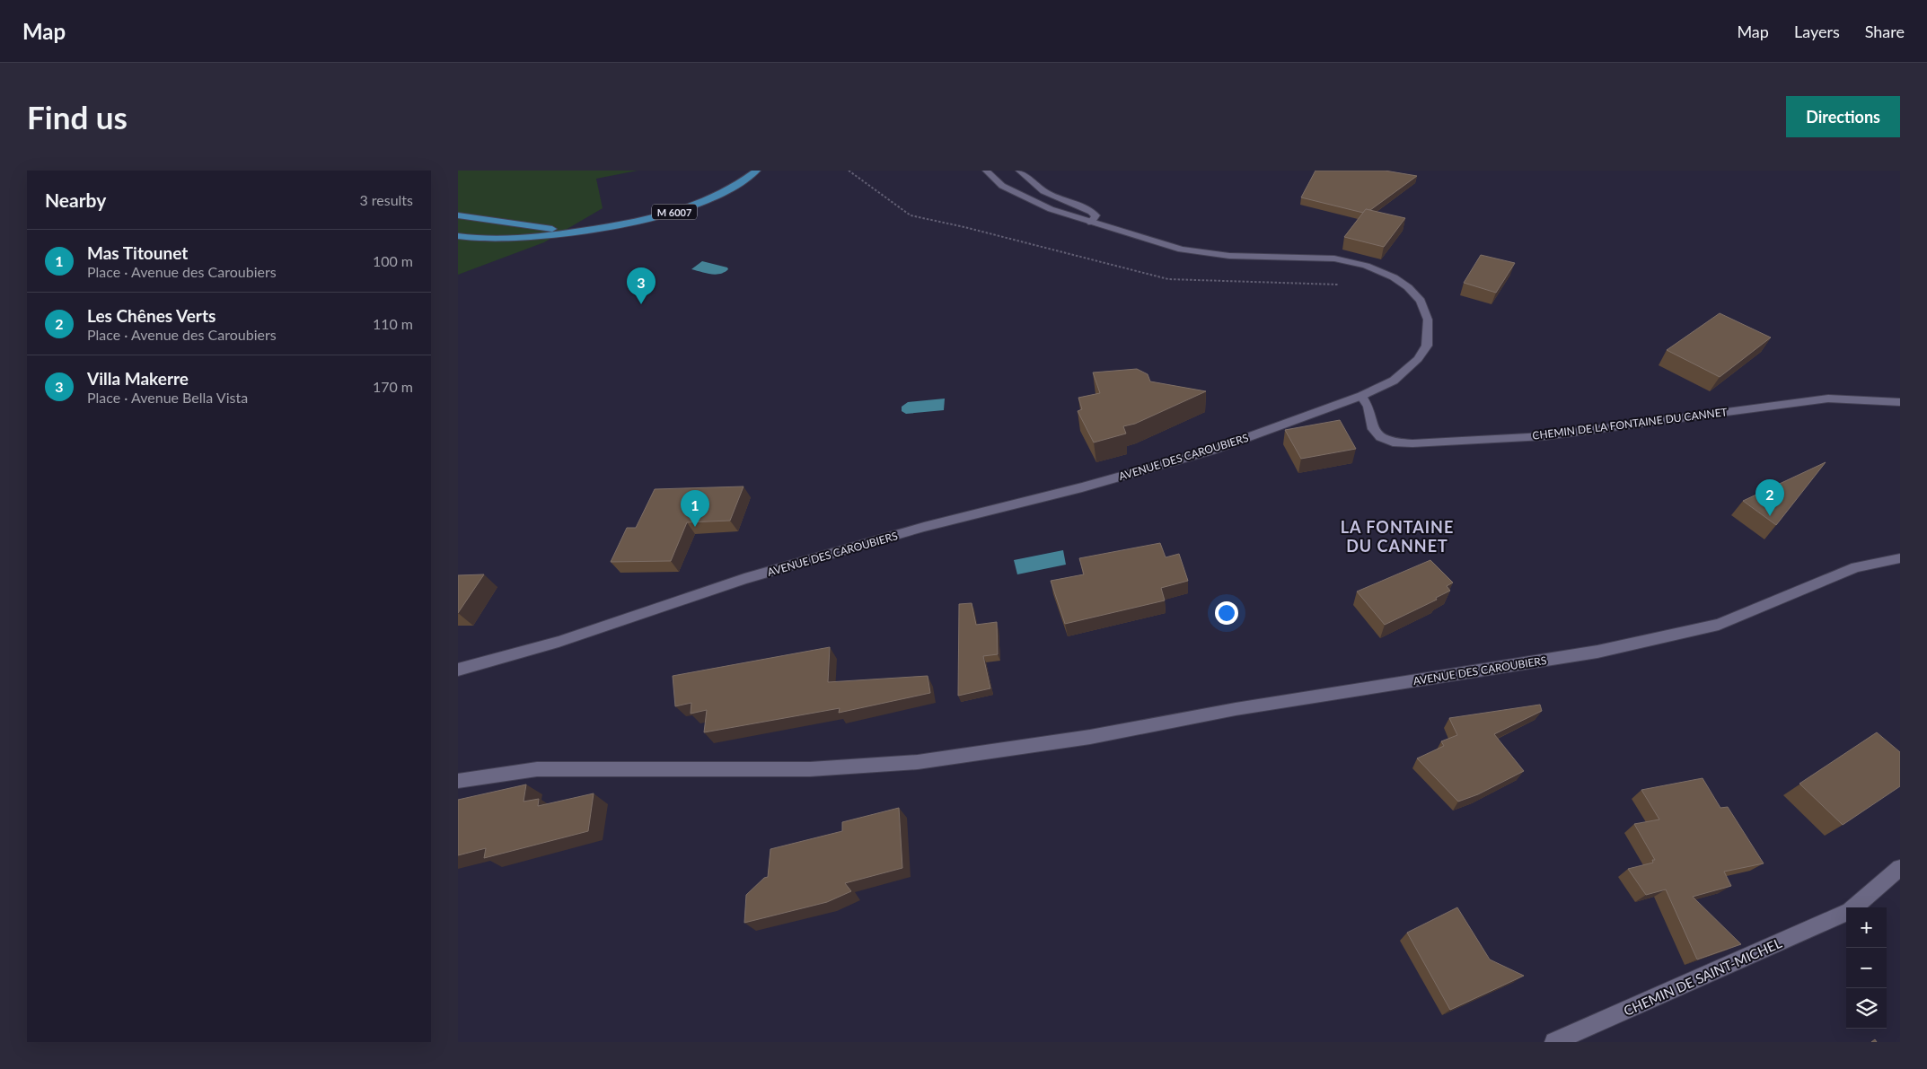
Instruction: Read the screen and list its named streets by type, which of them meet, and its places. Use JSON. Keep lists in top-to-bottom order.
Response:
{
  "streets": {
    "main road": ["M 6007"],
    "street": ["CHEMIN DE LA FONTAINE DU CANNET", "AVENUE DES CAROUBIERS", "CHEMIN DE SAINT-MICHEL"]
  },
  "crossings": [
    ["CHEMIN DE LA FONTAINE DU CANNET", "AVENUE DES CAROUBIERS"]
  ],
  "districts": ["LA FONTAINE DU CANNET"],
  "page": {
    "header": "Map",
    "nav": ["Map", "Layers", "Share"],
    "buttons": "Directions",
    "title": "Find us",
    "heading": ["Nearby", "3 results"],
    "list": [
      {
        "mark": "1",
        "name": "Mas Titounet",
        "note": "Place · Avenue des Caroubiers",
        "value": "100 m"
      },
      {
        "mark": "2",
        "name": "Les Chênes Verts",
        "note": "Place · Avenue des Caroubiers",
        "value": "110 m"
      },
      {
        "mark": "3",
        "name": "Villa Makerre",
        "note": "Place · Avenue Bella Vista",
        "value": "170 m"
      }
    ],
    "pins": ["3", "2", "1"],
    "map_buttons": ["+", "−"]
  }
}
